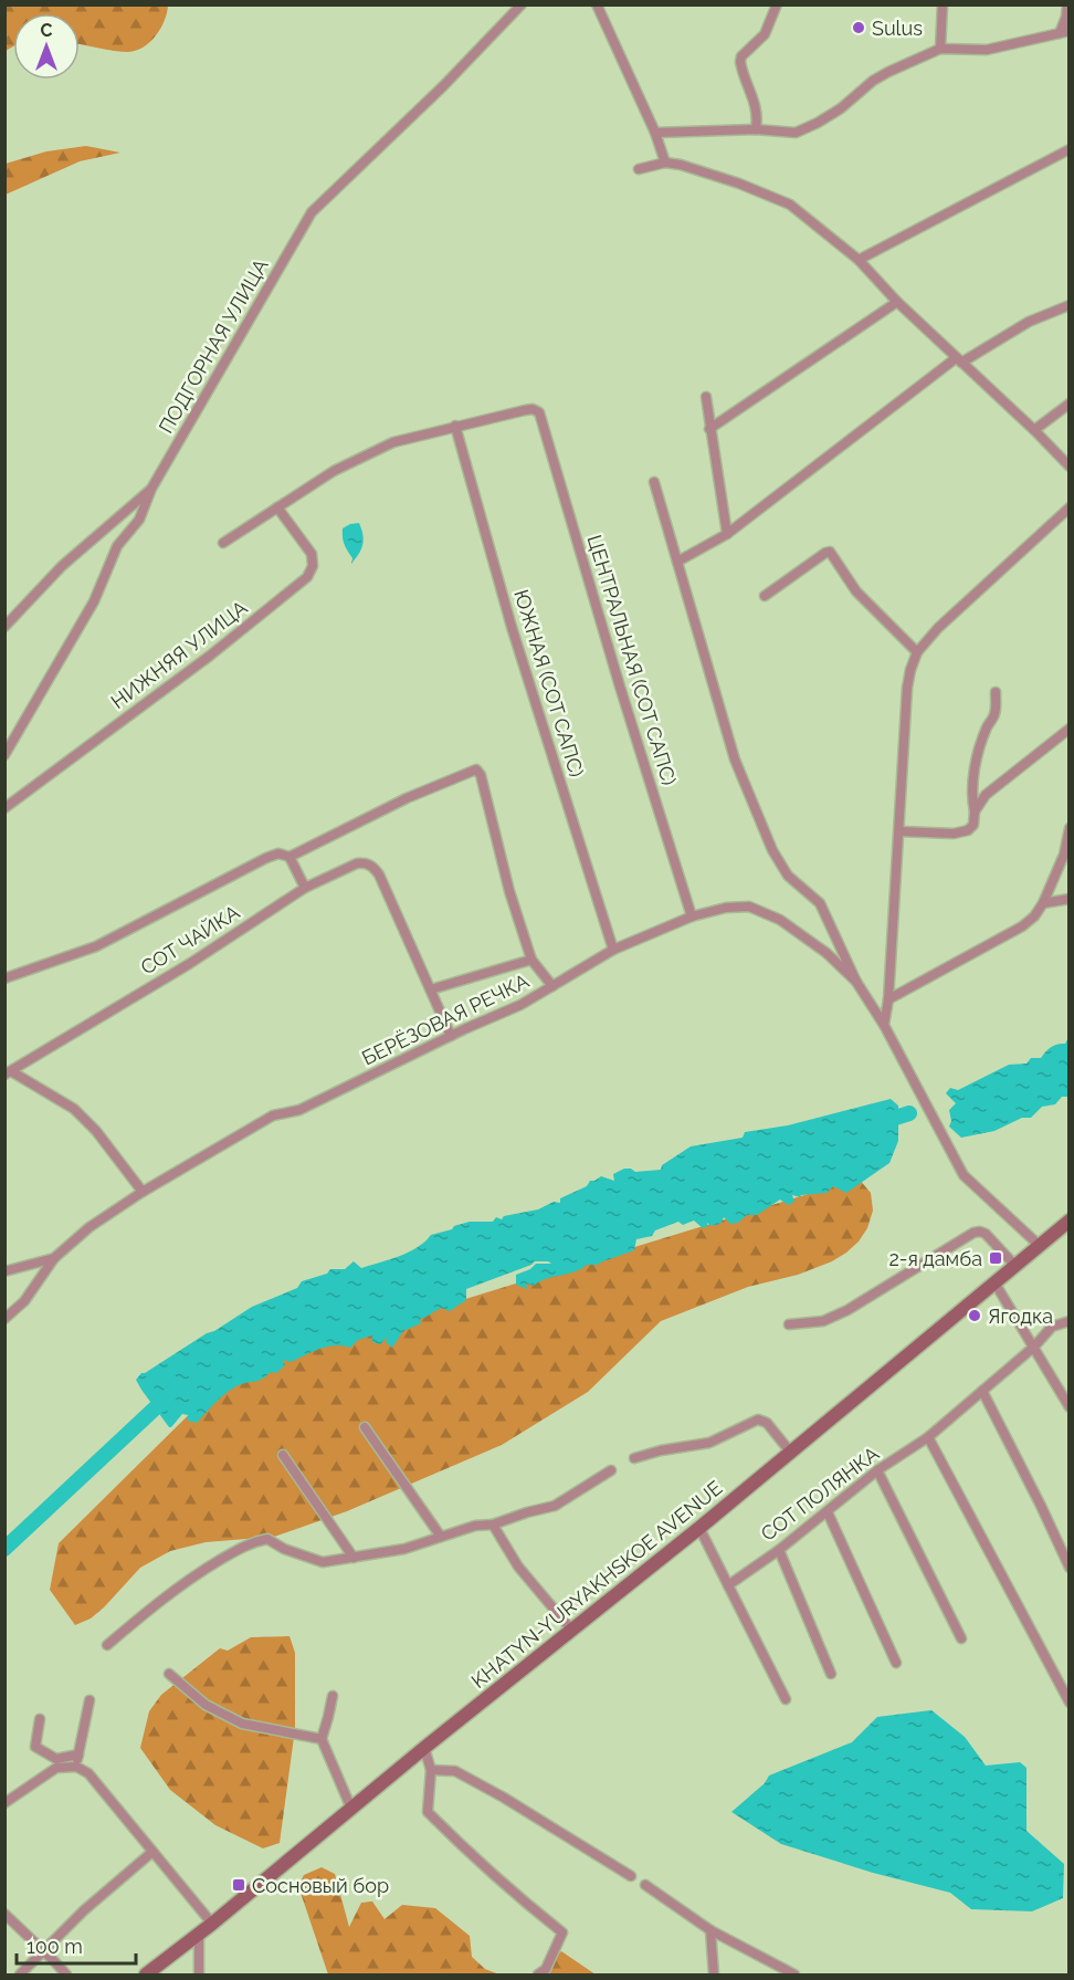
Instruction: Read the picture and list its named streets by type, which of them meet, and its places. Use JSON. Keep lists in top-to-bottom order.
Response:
{
  "streets": {
    "main road": ["KHATYN-YURYAKHSKOE AVENUE"],
    "street": [
      "ПОДГОРНАЯ УЛИЦА",
      "НИЖНЯЯ УЛИЦА",
      "ЦЕНТРАЛЬНАЯ (СОТ САПС)",
      "ЮЖНАЯ (СОТ САПС)",
      "СОТ ЧАЙКА",
      "БЕРЁЗОВАЯ РЕЧКА",
      "СОТ ПОЛЯНКА"
    ]
  },
  "crossings": [
    ["ЦЕНТРАЛЬНАЯ (СОТ САПС)", "ЮЖНАЯ (СОТ САПС)"],
    ["ЦЕНТРАЛЬНАЯ (СОТ САПС)", "БЕРЁЗОВАЯ РЕЧКА"],
    ["ЮЖНАЯ (СОТ САПС)", "БЕРЁЗОВАЯ РЕЧКА"]
  ],
  "places": {
    "other": ["Sulus", "Ягодка"],
    "transit": ["2-я дамба", "Сосновый бор"]
  },
  "scale_bar": "100 m",
  "north": "top"
}
